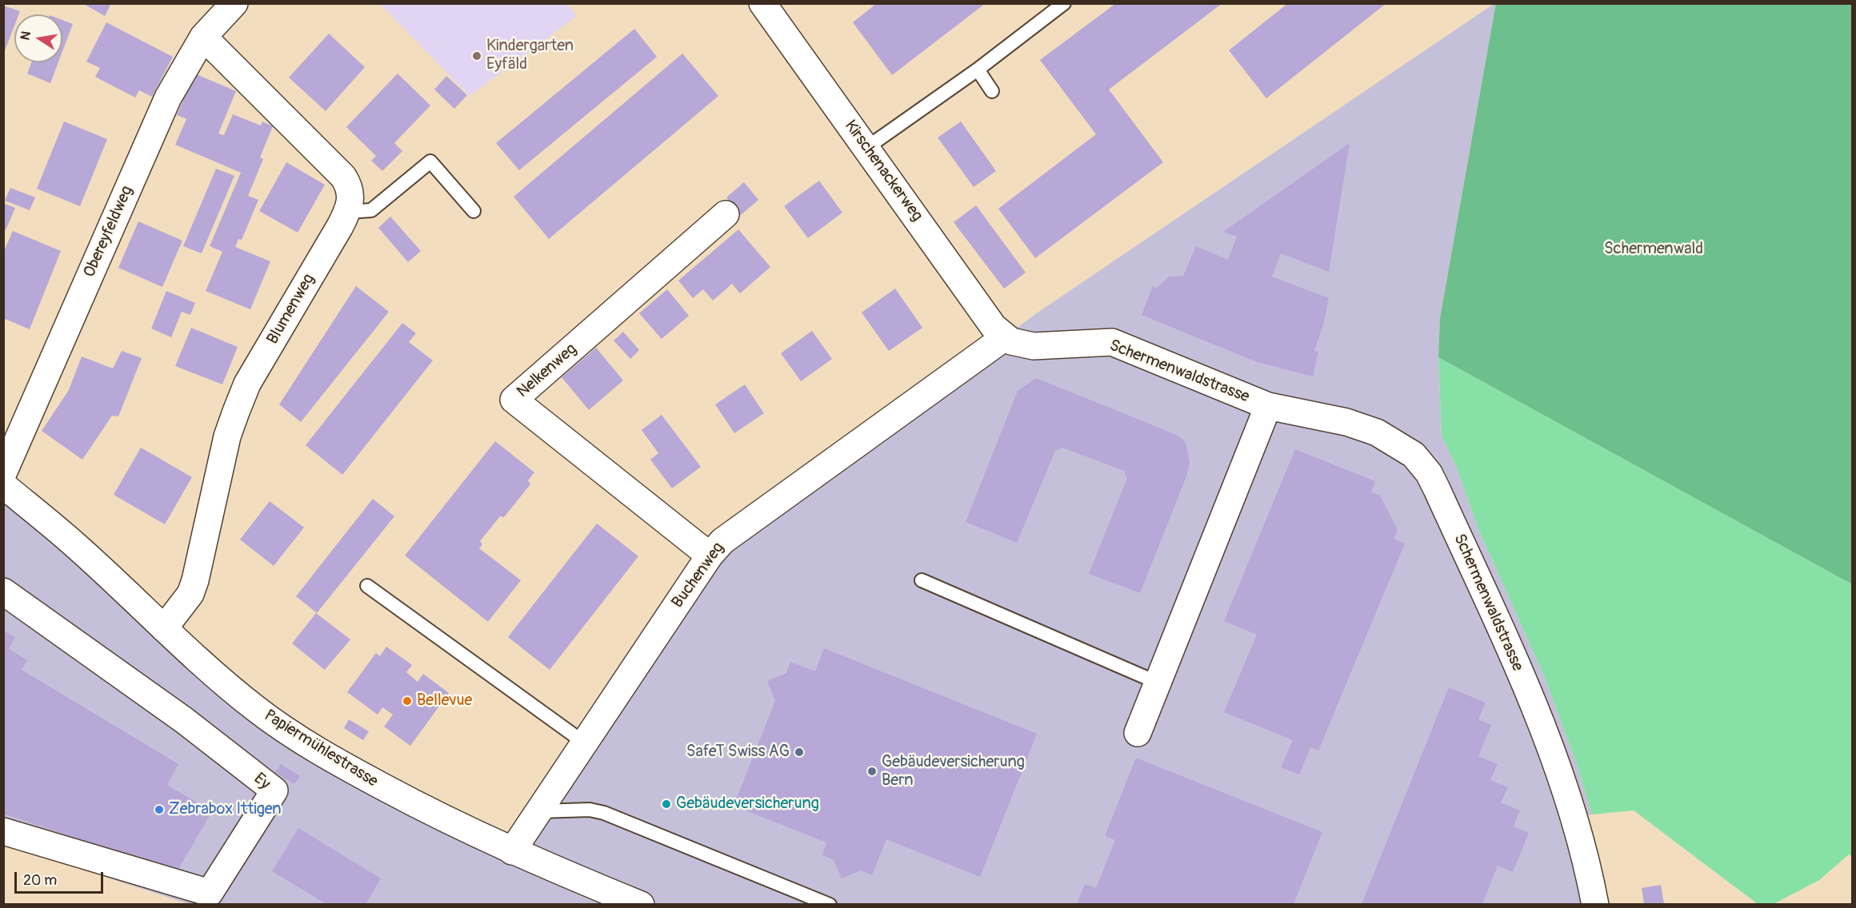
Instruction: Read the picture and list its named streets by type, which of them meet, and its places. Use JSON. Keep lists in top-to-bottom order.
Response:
{
  "streets": {
    "street": [
      "Kirschenackerweg",
      "Obereyfeldweg",
      "Blumenweg",
      "Nelkenweg",
      "Schermenwaldstrasse",
      "Buchenweg",
      "Papiermühlestrasse",
      "Ey"
    ]
  },
  "crossings": [
    ["Kirschenackerweg", "Schermenwaldstrasse"],
    ["Kirschenackerweg", "Buchenweg"],
    ["Obereyfeldweg", "Blumenweg"],
    ["Blumenweg", "Papiermühlestrasse"],
    ["Nelkenweg", "Buchenweg"],
    ["Schermenwaldstrasse", "Buchenweg"],
    ["Buchenweg", "Papiermühlestrasse"]
  ],
  "parks": ["Schermenwald"],
  "places": [
    "Kindergarten Eyfäld",
    "Bellevue",
    "SafeT Swiss AG",
    "Gebäudeversicherung Bern",
    "Gebäudeversicherung",
    "Zebrabox Ittigen"
  ],
  "scale_bar": "20 m",
  "north": "left"
}
